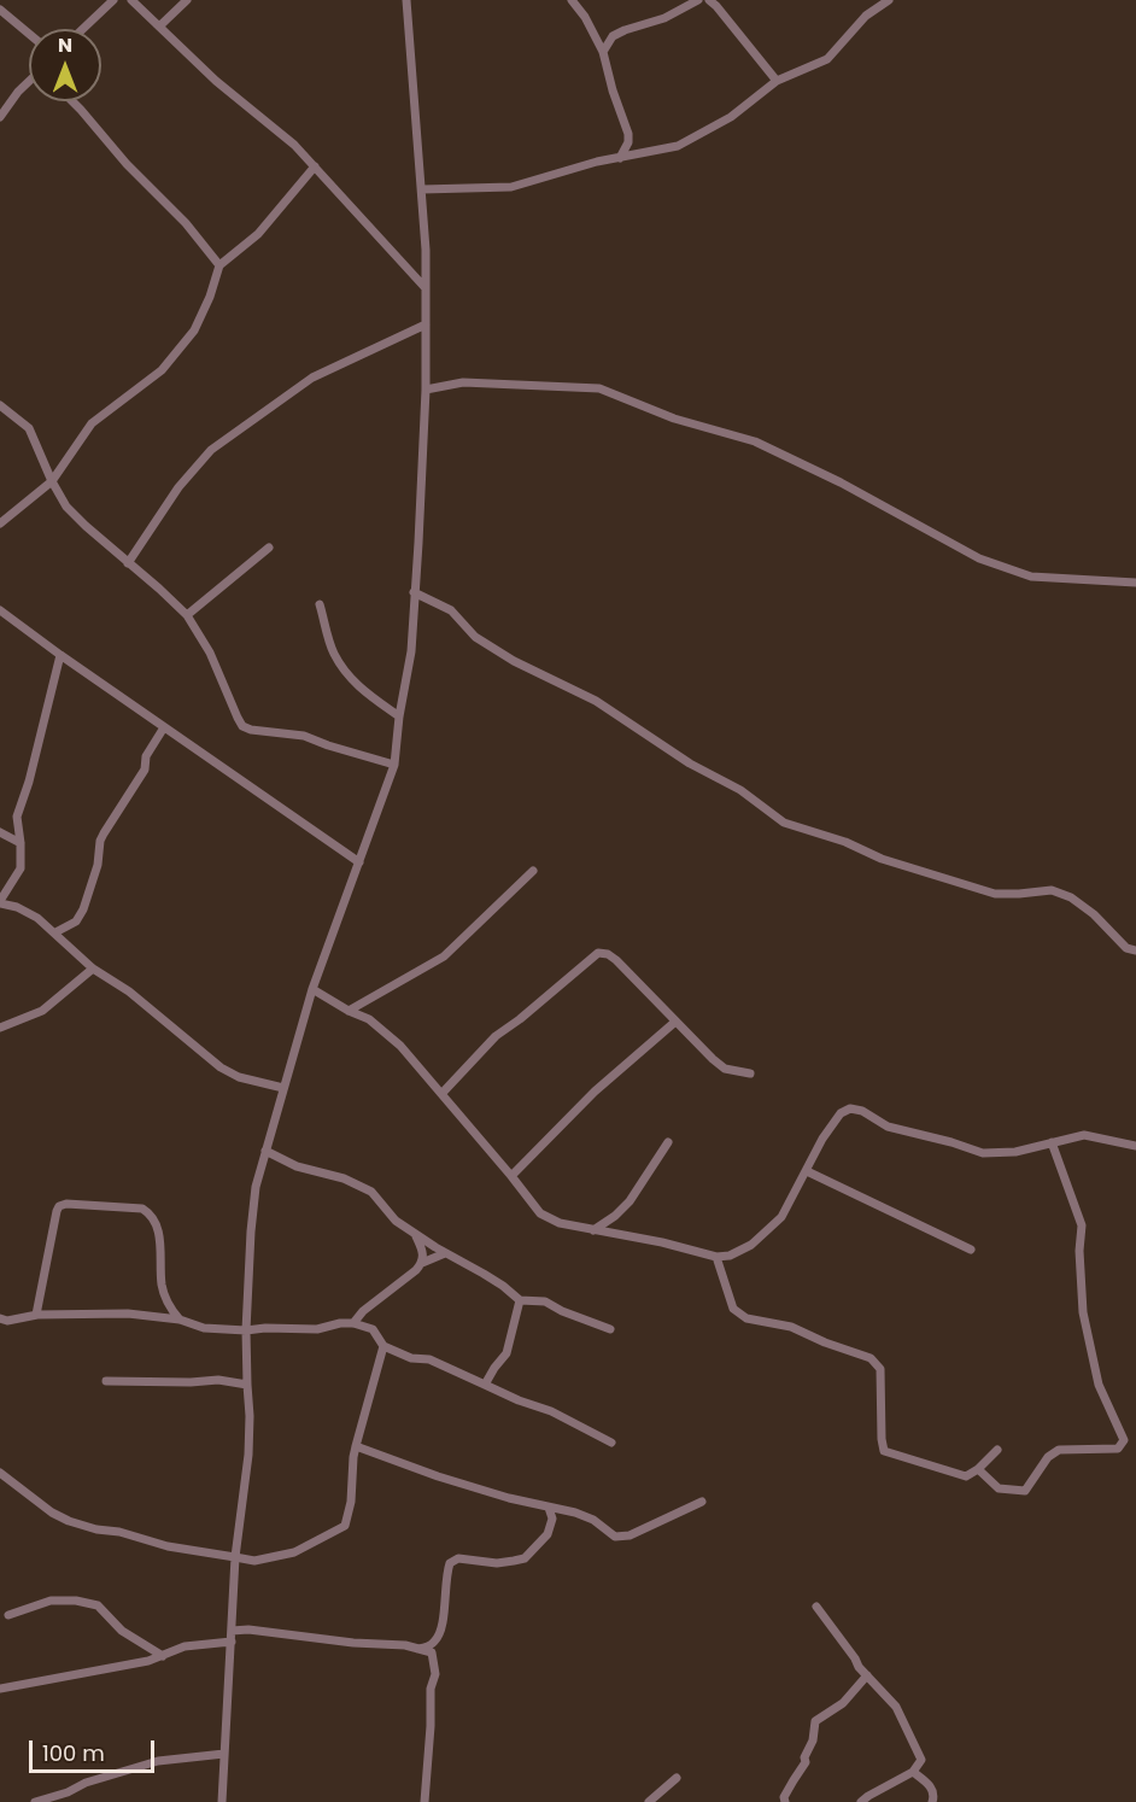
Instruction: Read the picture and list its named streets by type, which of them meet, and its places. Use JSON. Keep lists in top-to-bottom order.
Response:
{
  "scale_bar": "100 m",
  "north": "top"
}
